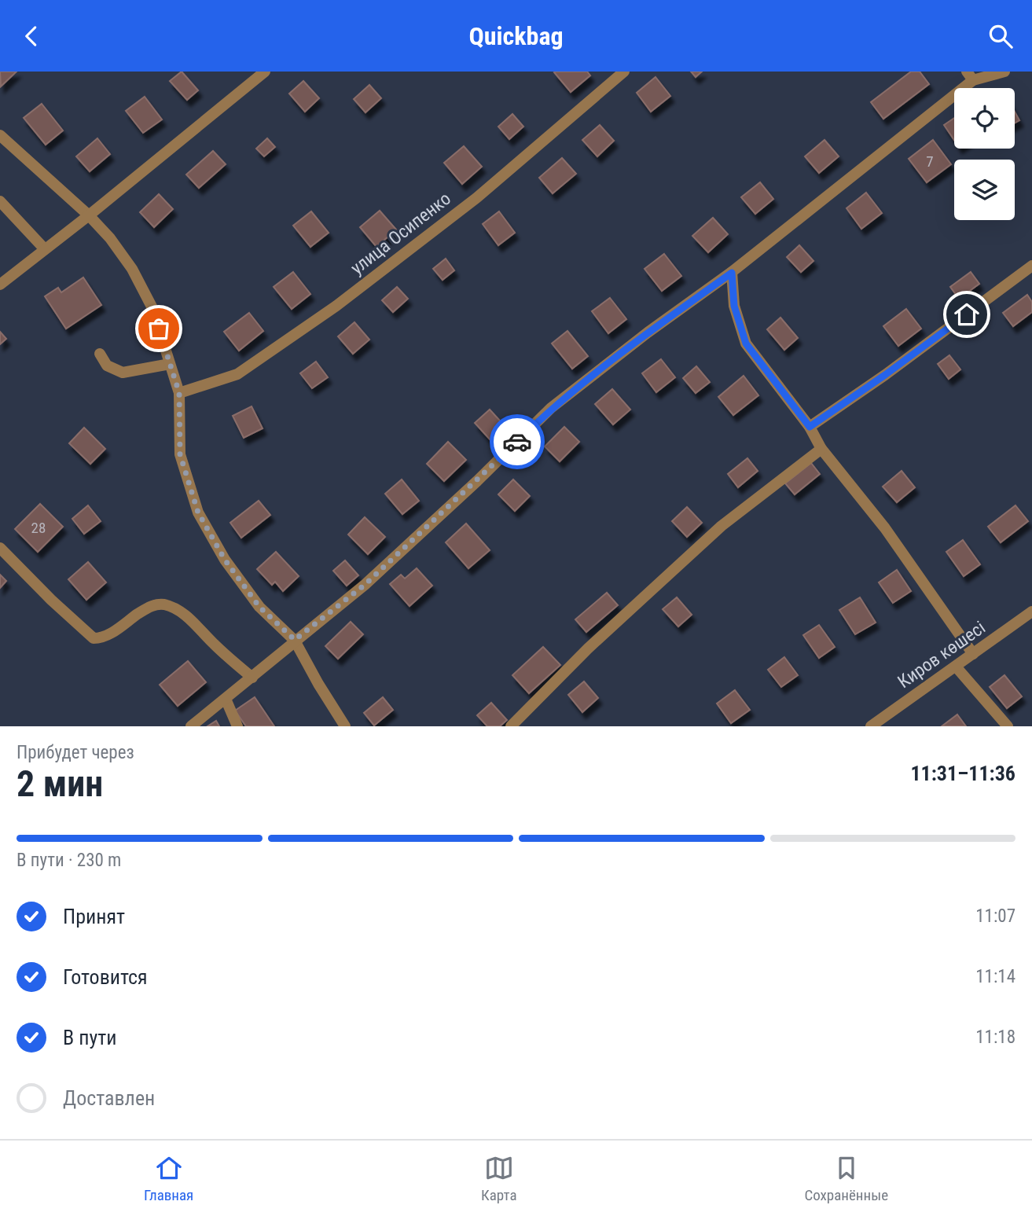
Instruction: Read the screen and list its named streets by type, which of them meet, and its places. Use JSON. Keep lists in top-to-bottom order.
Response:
{
  "streets": {
    "street": ["улица Осипенко", "Киров көшесі"]
  },
  "house_numbers": ["7", "28"],
  "page": {
    "header": "Quickbag",
    "heading": ["2 мин", "Прибудет через", "11:31–11:36"],
    "bar": "В пути · 230 m",
    "list": [
      ["Принят", "11:07"],
      ["Готовится", "11:14"],
      ["В пути", "11:18"],
      "Доставлен"
    ],
    "tabs": ["Главная", "Карта", "Сохранённые"]
  }
}
